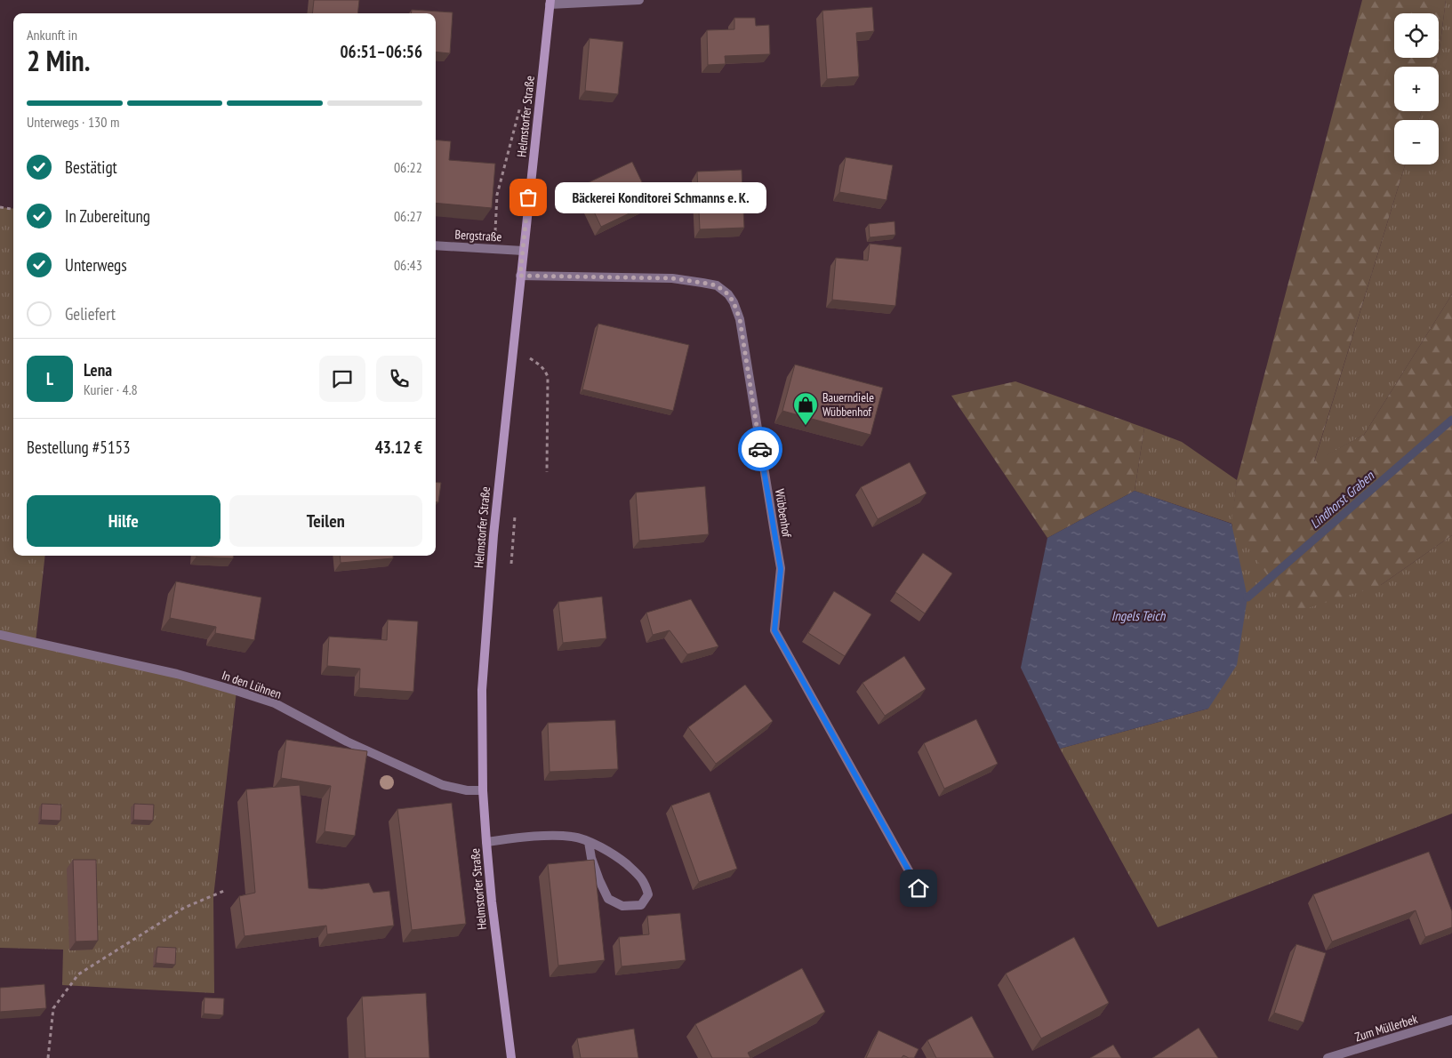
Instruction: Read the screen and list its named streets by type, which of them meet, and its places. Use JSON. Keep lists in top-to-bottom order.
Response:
{
  "streets": {
    "main road": ["Helmstorfer Straße"],
    "street": [
      "Bergstraße",
      "Wübbenhof",
      "In den Lühnen",
      "Zum Müllerbek"
    ]
  },
  "crossings": [
    ["Helmstorfer Straße", "Bergstraße"],
    ["Helmstorfer Straße", "Wübbenhof"],
    ["Helmstorfer Straße", "In den Lühnen"]
  ],
  "water": ["Lindhorst Graben", "Ingels Teich"],
  "places": {
    "other": ["Bäckerei Konditorei Schmanns e. K."],
    "shop": ["Bauerndiele Wübbenhof"]
  },
  "page": {
    "map_buttons": ["+", "−"],
    "heading": ["2 Min.", "Ankunft in", "06:51–06:56"],
    "panel": [
      "Lena",
      "Kurier · 4.8",
      "Bestellung #5153",
      "43.12 €"
    ],
    "bar": "Unterwegs · 130 m",
    "list": [
      ["Bestätigt", "06:22"],
      ["In Zubereitung", "06:27"],
      ["Unterwegs", "06:43"],
      "Geliefert"
    ],
    "bubble": "Bäckerei Konditorei Schmanns e. K.",
    "round": "L",
    "buttons": ["Hilfe", "Teilen"]
  }
}
